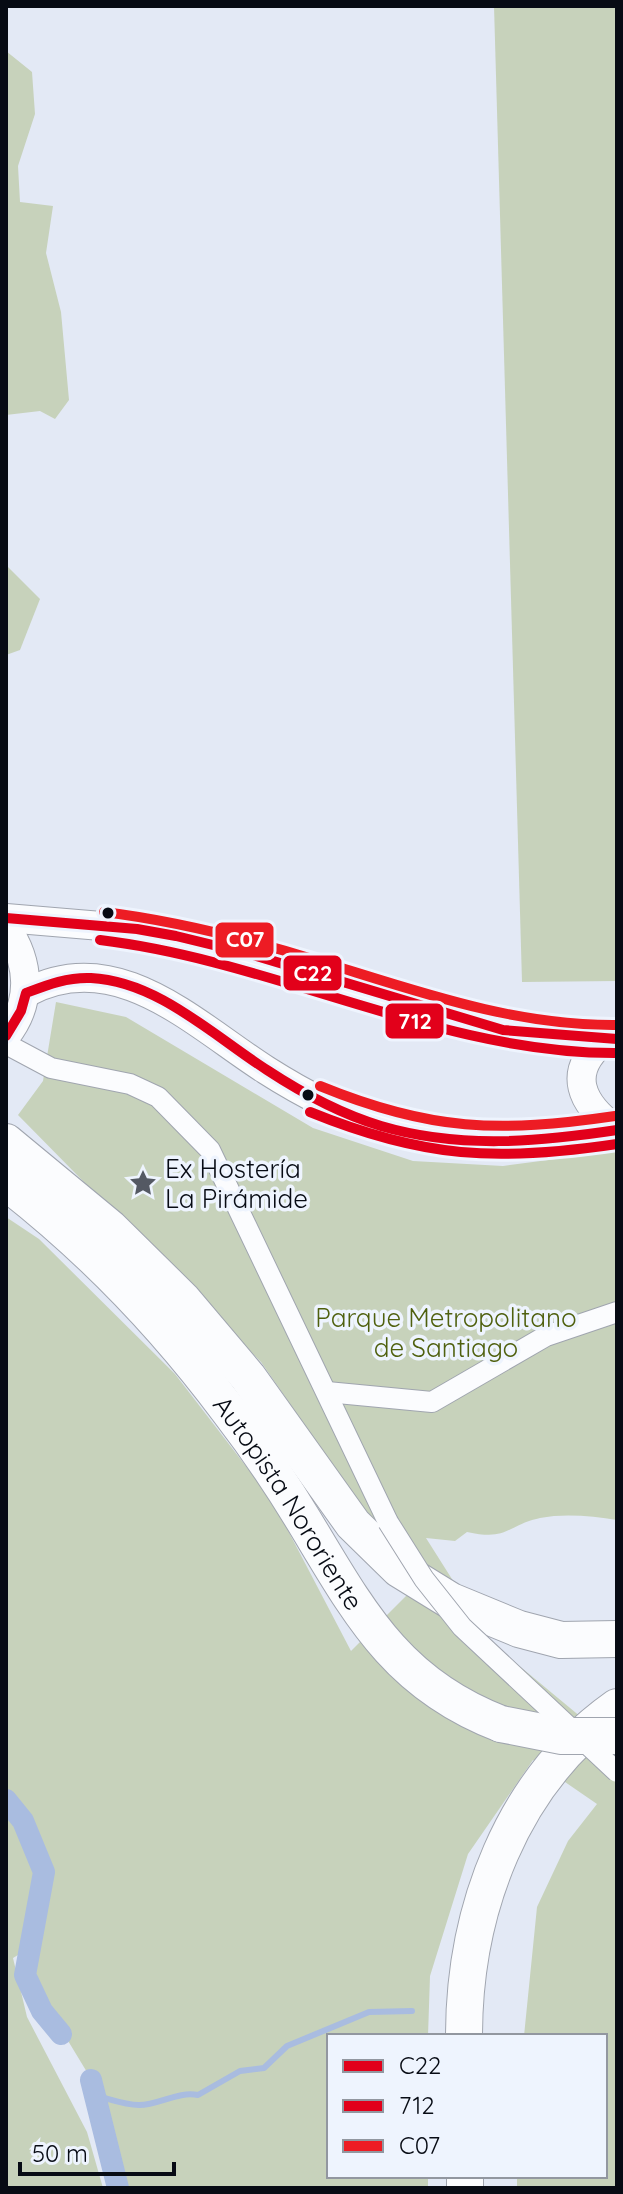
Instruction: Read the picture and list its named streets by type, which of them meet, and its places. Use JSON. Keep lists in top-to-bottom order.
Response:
{
  "streets": {
    "highway": ["Autopista Nororiente"]
  },
  "parks": ["Parque Metropolitano de Santiago"],
  "places": {
    "place": ["Ex Hostería La Pirámide"]
  },
  "lines": ["transit line C07", "transit line C22", "transit line 712"],
  "legend": ["C22", "712", "C07"],
  "scale_bar": "50 m"
}
